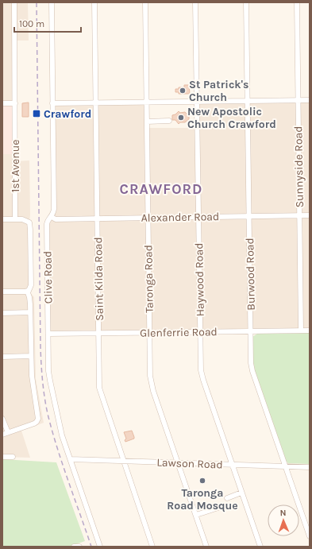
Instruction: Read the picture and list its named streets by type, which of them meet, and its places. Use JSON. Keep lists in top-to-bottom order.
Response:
{
  "streets": {
    "street": [
      "1st Avenue",
      "Sunnyside Road",
      "Alexander Road",
      "Burwood Road",
      "Clive Road",
      "Saint Kilda Road",
      "Taronga Road",
      "Haywood Road",
      "Glenferrie Road",
      "Lawson Road"
    ]
  },
  "crossings": [
    ["Sunnyside Road", "Alexander Road"],
    ["Sunnyside Road", "Glenferrie Road"],
    ["Alexander Road", "Burwood Road"],
    ["Alexander Road", "Clive Road"],
    ["Alexander Road", "Saint Kilda Road"],
    ["Alexander Road", "Taronga Road"],
    ["Alexander Road", "Haywood Road"],
    ["Burwood Road", "Glenferrie Road"],
    ["Burwood Road", "Lawson Road"],
    ["Clive Road", "Glenferrie Road"],
    ["Clive Road", "Lawson Road"],
    ["Saint Kilda Road", "Glenferrie Road"],
    ["Saint Kilda Road", "Lawson Road"],
    ["Taronga Road", "Glenferrie Road"],
    ["Taronga Road", "Lawson Road"],
    ["Haywood Road", "Glenferrie Road"],
    ["Haywood Road", "Lawson Road"]
  ],
  "districts": ["CRAWFORD"],
  "places": {
    "other": ["St Patrick's Church", "New Apostolic Church Crawford", "Taronga Road Mosque"],
    "transit": ["Crawford"]
  },
  "scale_bar": "100 m",
  "north": "top"
}
